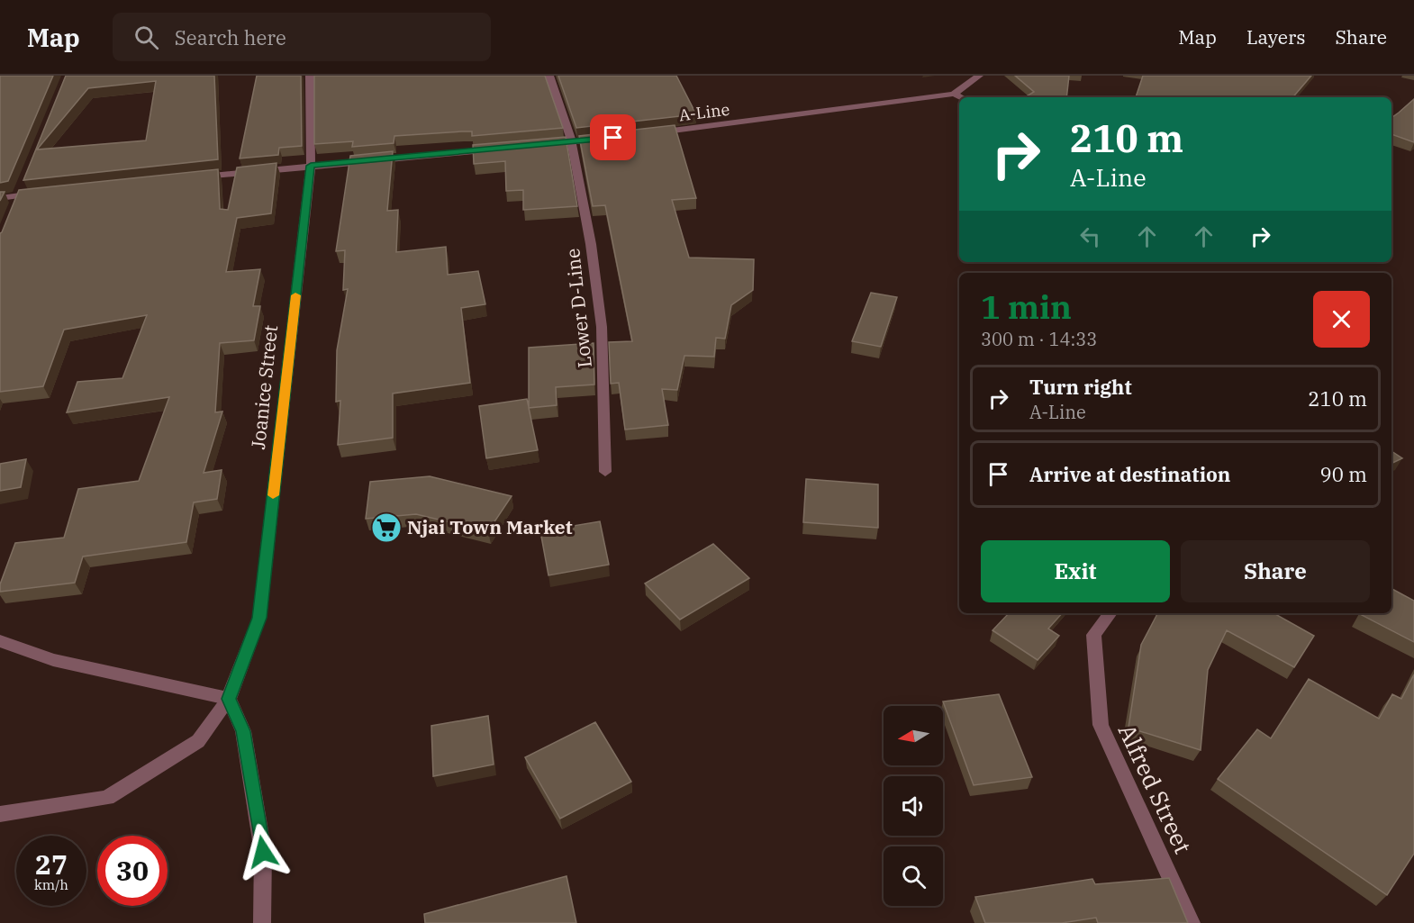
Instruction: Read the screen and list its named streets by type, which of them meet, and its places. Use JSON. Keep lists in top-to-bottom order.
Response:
{
  "streets": {
    "street": [
      "A-Line",
      "Lower D-Line",
      "Joanice Street",
      "Alfred Street"
    ]
  },
  "places": {
    "supermarket": ["Njai Town Market"]
  },
  "north": "left",
  "page": {
    "header": "Map",
    "search": "Search here",
    "nav": ["Map", "Layers", "Share"],
    "turn": ["210 m", "A-Line"],
    "heading": ["1 min", "300 m · 14:33"],
    "list": [
      {
        "name": "Turn right",
        "note": "A-Line",
        "value": "210 m"
      },
      {
        "name": "Arrive at destination",
        "value": "90 m"
      }
    ],
    "buttons": ["Exit", "Share"],
    "speed": "27 km/h",
    "limit": "30"
  }
}
